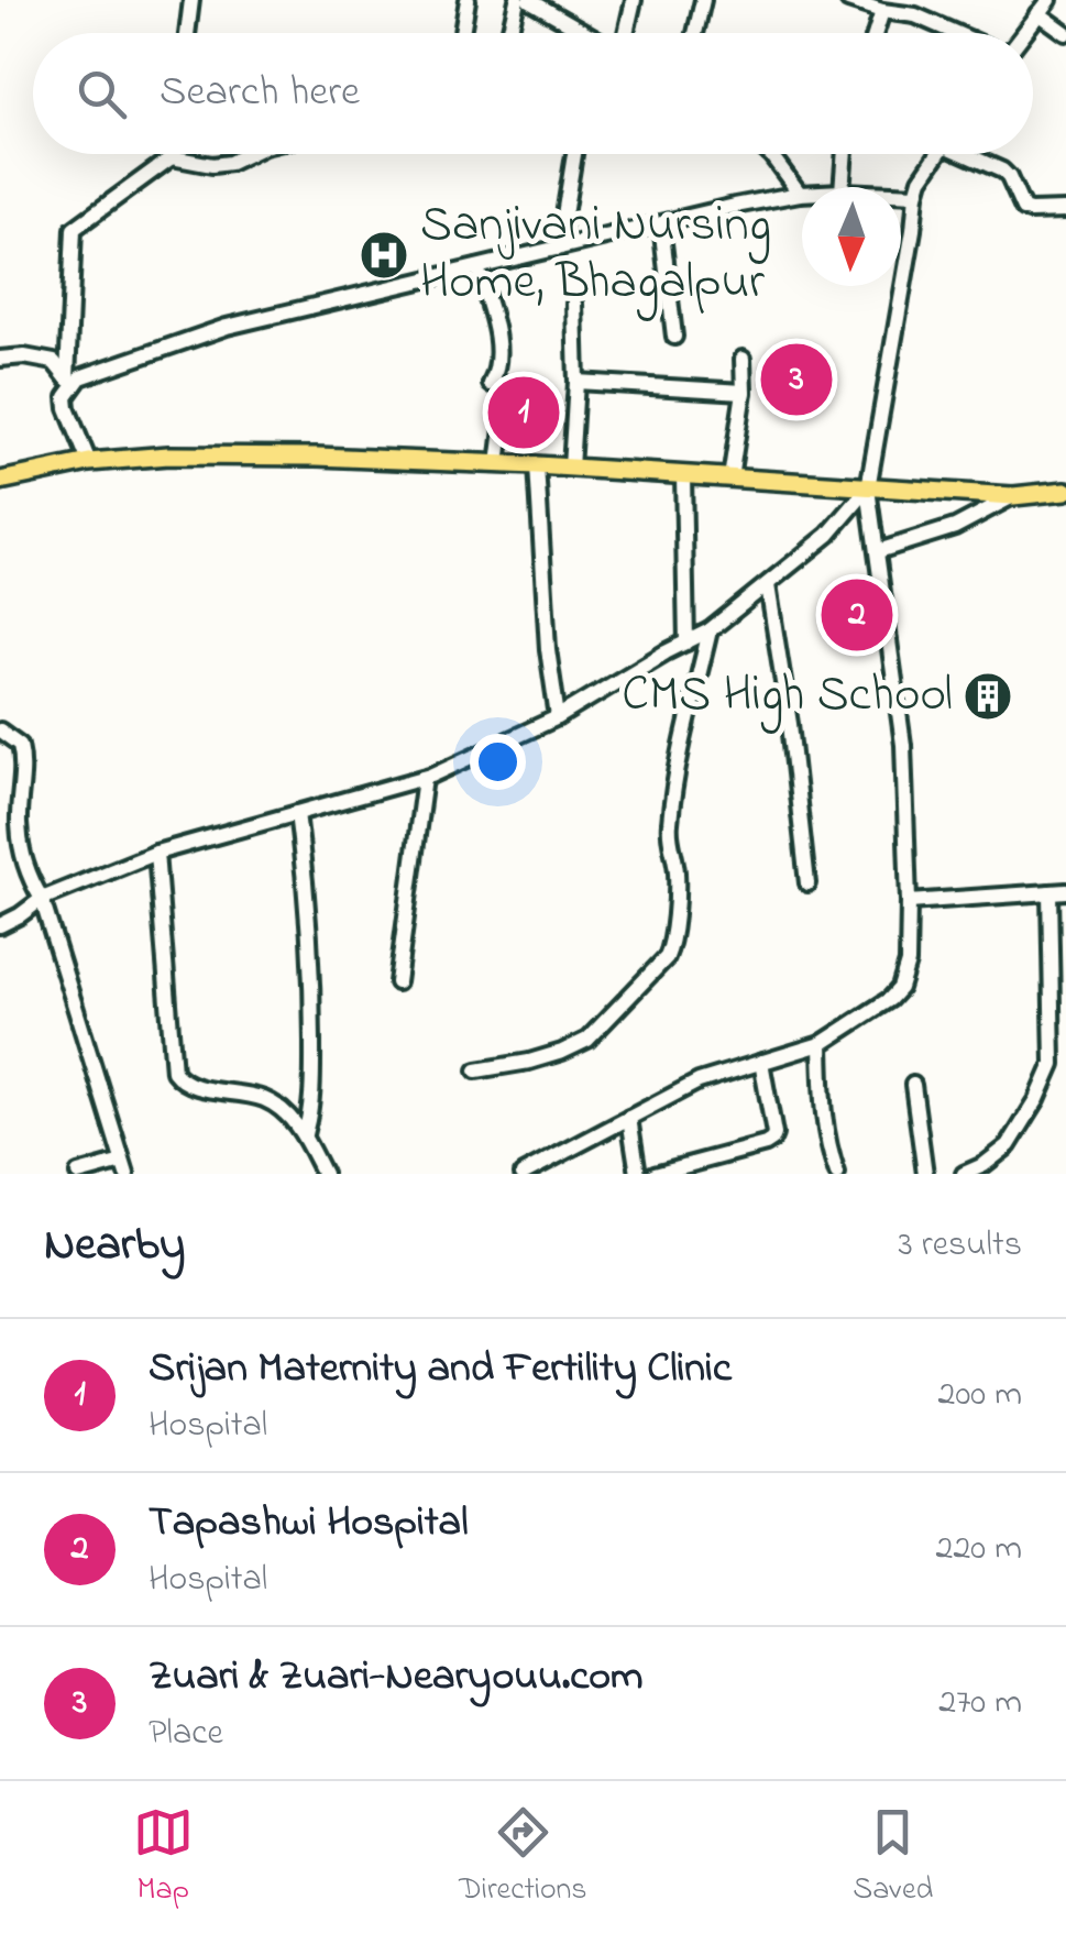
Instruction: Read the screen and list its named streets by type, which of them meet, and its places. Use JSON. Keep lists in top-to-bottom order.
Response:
{
  "places": {
    "hospital": ["Sanjivani Nursing Home, Bhagalpur"],
    "building": ["CMS High School"]
  },
  "north": "bottom",
  "page": {
    "search": "Search here",
    "pins": ["3", "1", "2"],
    "heading": ["Nearby", "3 results"],
    "list": [
      {
        "mark": "1",
        "name": "Srijan Maternity and Fertility Clinic",
        "note": "Hospital",
        "value": "200 m"
      },
      {
        "mark": "2",
        "name": "Tapashwi Hospital",
        "note": "Hospital",
        "value": "220 m"
      },
      {
        "mark": "3",
        "name": "Zuari & Zuari-Nearyouu.com",
        "note": "Place",
        "value": "270 m"
      }
    ],
    "nav": ["Map", "Directions", "Saved"]
  }
}
